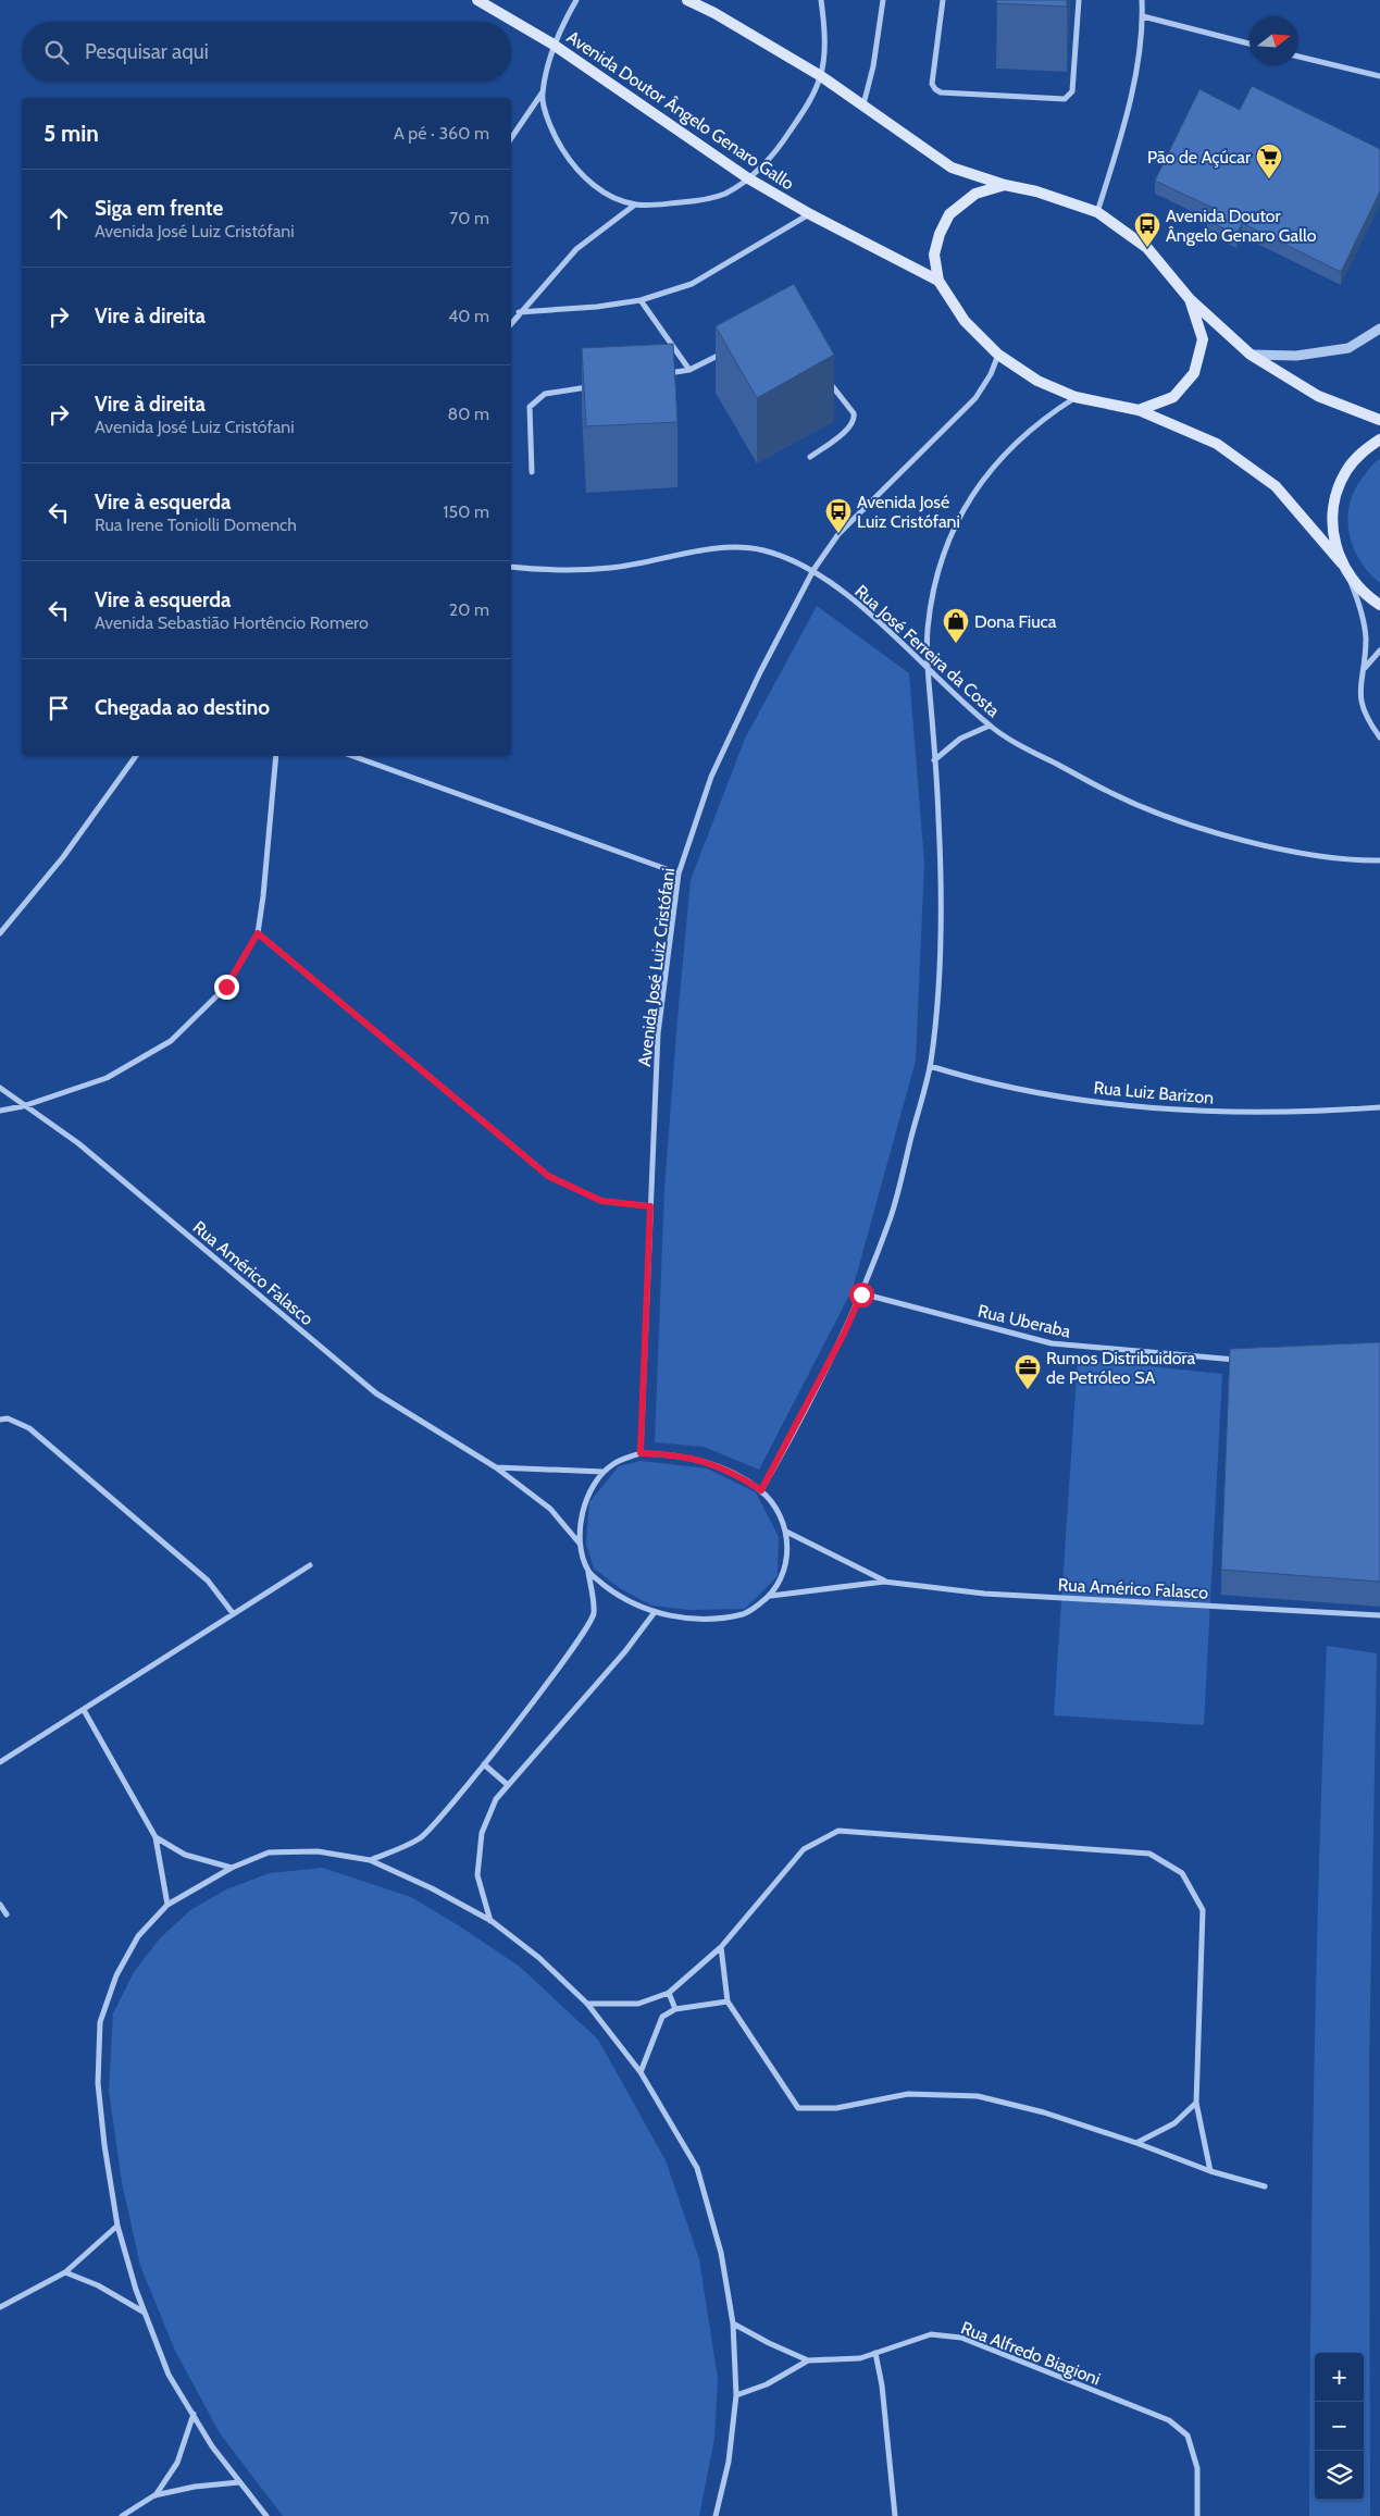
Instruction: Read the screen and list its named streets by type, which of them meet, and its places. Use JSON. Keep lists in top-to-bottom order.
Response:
{
  "streets": {
    "main road": ["Avenida Doutor Ângelo Genaro Gallo"],
    "street": [
      "Rua José Ferreira da Costa",
      "Avenida José Luiz Cristófani",
      "Rua Luiz Barizon",
      "Rua Américo Falasco",
      "Rua Uberaba",
      "Rua Alfredo Biagioni"
    ]
  },
  "crossings": [
    ["Avenida Doutor Ângelo Genaro Gallo", "Avenida José Luiz Cristófani"],
    ["Rua José Ferreira da Costa", "Avenida José Luiz Cristófani"],
    ["Avenida José Luiz Cristófani", "Rua Américo Falasco"]
  ],
  "places": {
    "supermarket": ["Pão de Açúcar"],
    "bus stop": ["Avenida Doutor Ângelo Genaro Gallo", "Avenida José Luiz Cristófani"],
    "shop": ["Dona Fiuca"],
    "office": ["Rumos Distribuidora de Petróleo SA"]
  },
  "north": "right",
  "page": {
    "search": "Pesquisar aqui",
    "heading": ["5 min", "A pé · 360 m"],
    "list": [
      ["Siga em frente", "Avenida José Luiz Cristófani", "70 m"],
      ["Vire à direita", "40 m"],
      ["Vire à direita", "Avenida José Luiz Cristófani", "80 m"],
      ["Vire à esquerda", "Rua Irene Toniolli Domench", "150 m"],
      ["Vire à esquerda", "Avenida Sebastião Hortêncio Romero", "20 m"],
      "Chegada ao destino"
    ],
    "map_buttons": ["+", "−"]
  }
}
